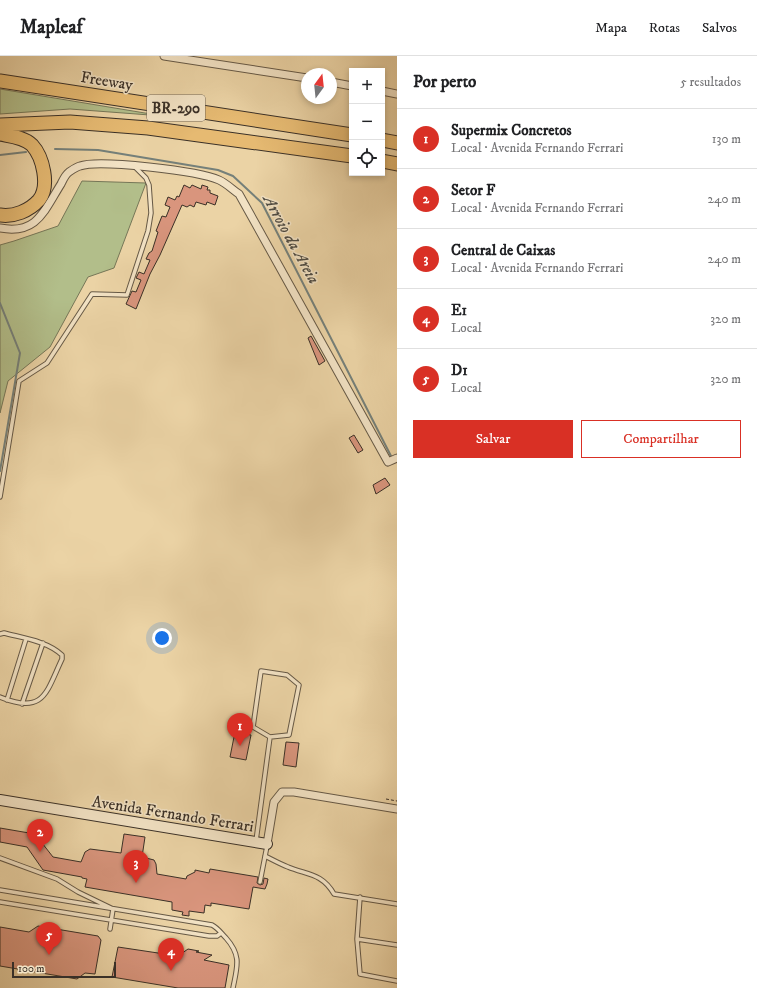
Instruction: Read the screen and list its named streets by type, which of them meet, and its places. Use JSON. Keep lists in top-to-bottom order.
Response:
{
  "streets": {
    "highway": ["Freeway", "BR-290"],
    "street": ["Avenida Fernando Ferrari"]
  },
  "water": ["Arroio da Areia"],
  "scale_bar": "100 m",
  "north": "top",
  "page": {
    "header": "Mapleaf",
    "nav": ["Mapa", "Rotas", "Salvos"],
    "heading": ["Por perto", "5 resultados"],
    "map_buttons": ["+", "−"],
    "list": [
      {
        "mark": "1",
        "name": "Supermix Concretos",
        "note": "Local · Avenida Fernando Ferrari",
        "value": "130 m"
      },
      {
        "mark": "2",
        "name": "Setor F",
        "note": "Local · Avenida Fernando Ferrari",
        "value": "240 m"
      },
      {
        "mark": "3",
        "name": "Central de Caixas",
        "note": "Local · Avenida Fernando Ferrari",
        "value": "240 m"
      },
      {
        "mark": "4",
        "name": "E1",
        "note": "Local",
        "value": "320 m"
      },
      {
        "mark": "5",
        "name": "D1",
        "note": "Local",
        "value": "320 m"
      }
    ],
    "buttons": ["Salvar", "Compartilhar"],
    "pins": [
      "1",
      "2",
      "3",
      "5",
      "4"
    ],
    "scale": "100 m"
  }
}
